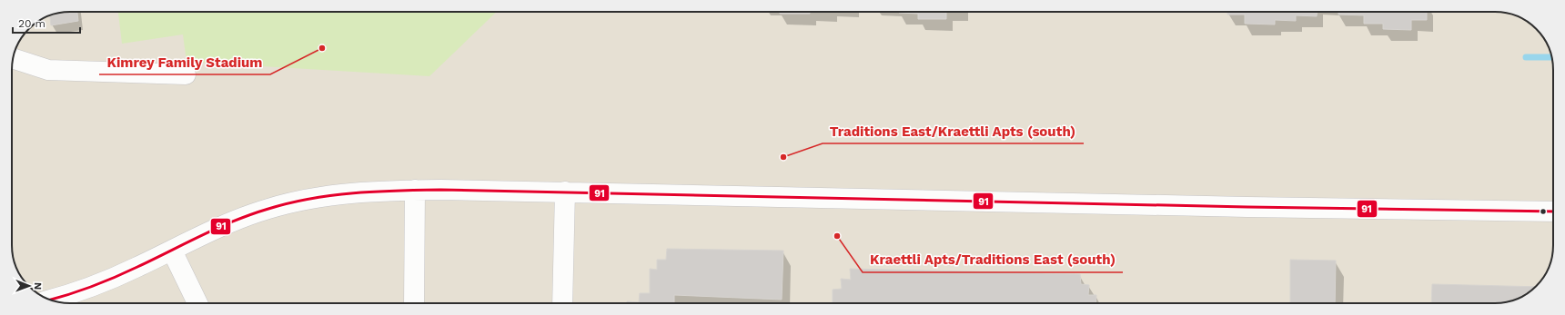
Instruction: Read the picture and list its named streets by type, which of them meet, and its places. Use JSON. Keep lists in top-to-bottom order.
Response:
{
  "places": ["Kimrey Family Stadium", "Traditions East/Kraettli Apts (south)", "Kraettli Apts/Traditions East (south)"],
  "lines": ["transit line 91"],
  "scale_bar": "20 m",
  "north": "right"
}
